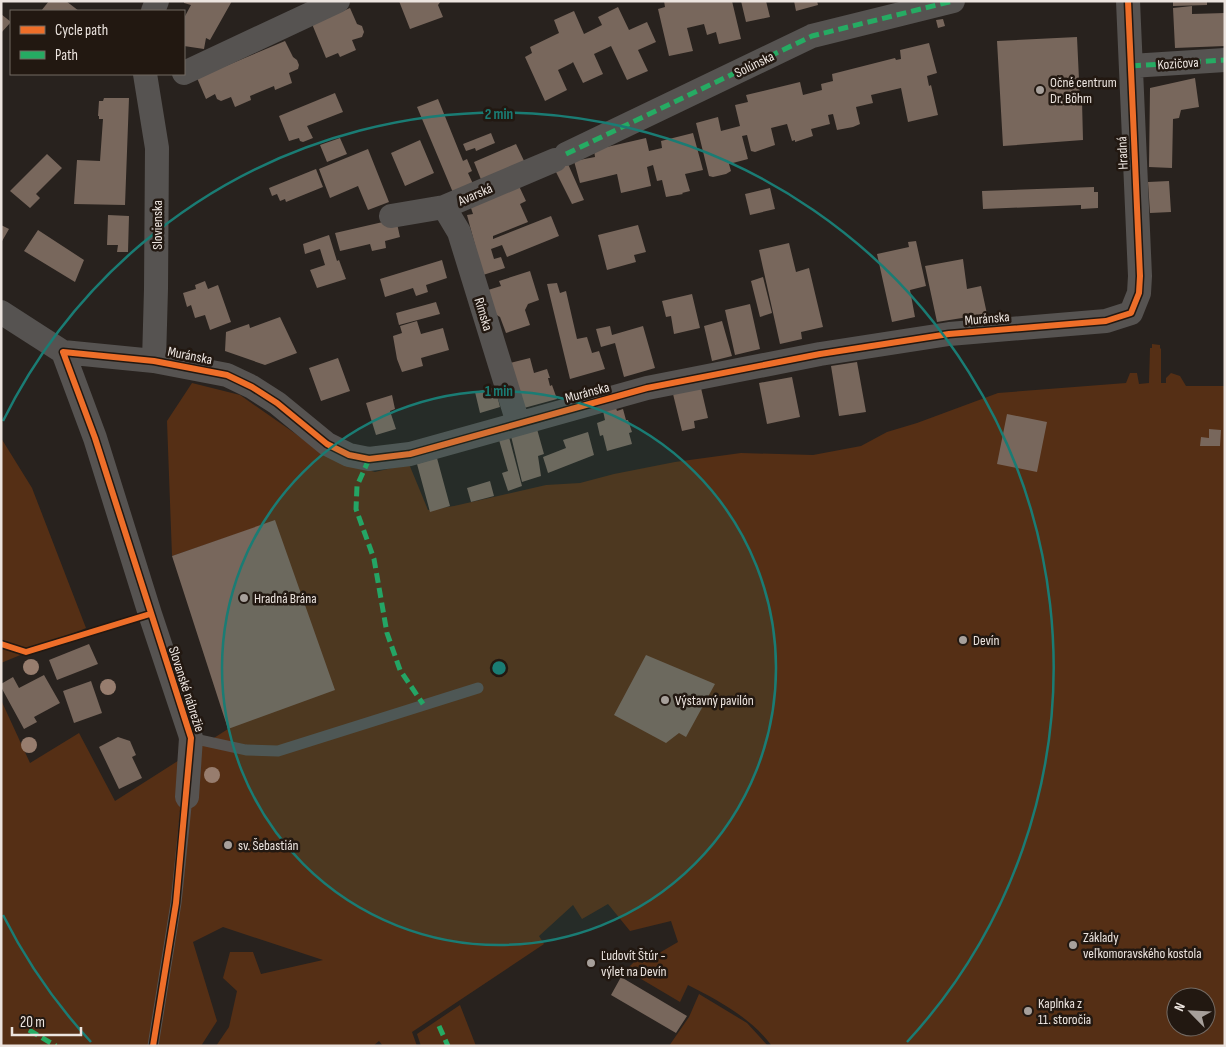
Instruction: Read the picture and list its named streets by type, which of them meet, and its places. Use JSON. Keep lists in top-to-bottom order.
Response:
{
  "streets": {
    "street": [
      "Kozičova",
      "Solúnska",
      "Hradná",
      "Avarská",
      "Slovienska",
      "Rímska",
      "Muránska",
      "Slovanské nábrežie"
    ]
  },
  "crossings": [
    ["Kozičova", "Hradná"],
    ["Solúnska", "Avarská"],
    ["Hradná", "Muránska"],
    ["Avarská", "Rímska"],
    ["Slovienska", "Muránska"],
    ["Rímska", "Muránska"],
    ["Muránska", "Slovanské nábrežie"]
  ],
  "places": [
    "Očné centrum Dr. Böhm",
    "Hradná Brána",
    "Devín",
    "Výstavný pavilón",
    "sv. Šebastián",
    "Základy veľkomoravského kostola",
    "Ľudovít Štúr - výlet na Devín",
    "Kaplnka z 11. storočia"
  ],
  "legend": ["Cycle path", "Path"],
  "scale_bar": "20 m",
  "north": "top left",
  "rings": ["2 min", "1 min"]
}
